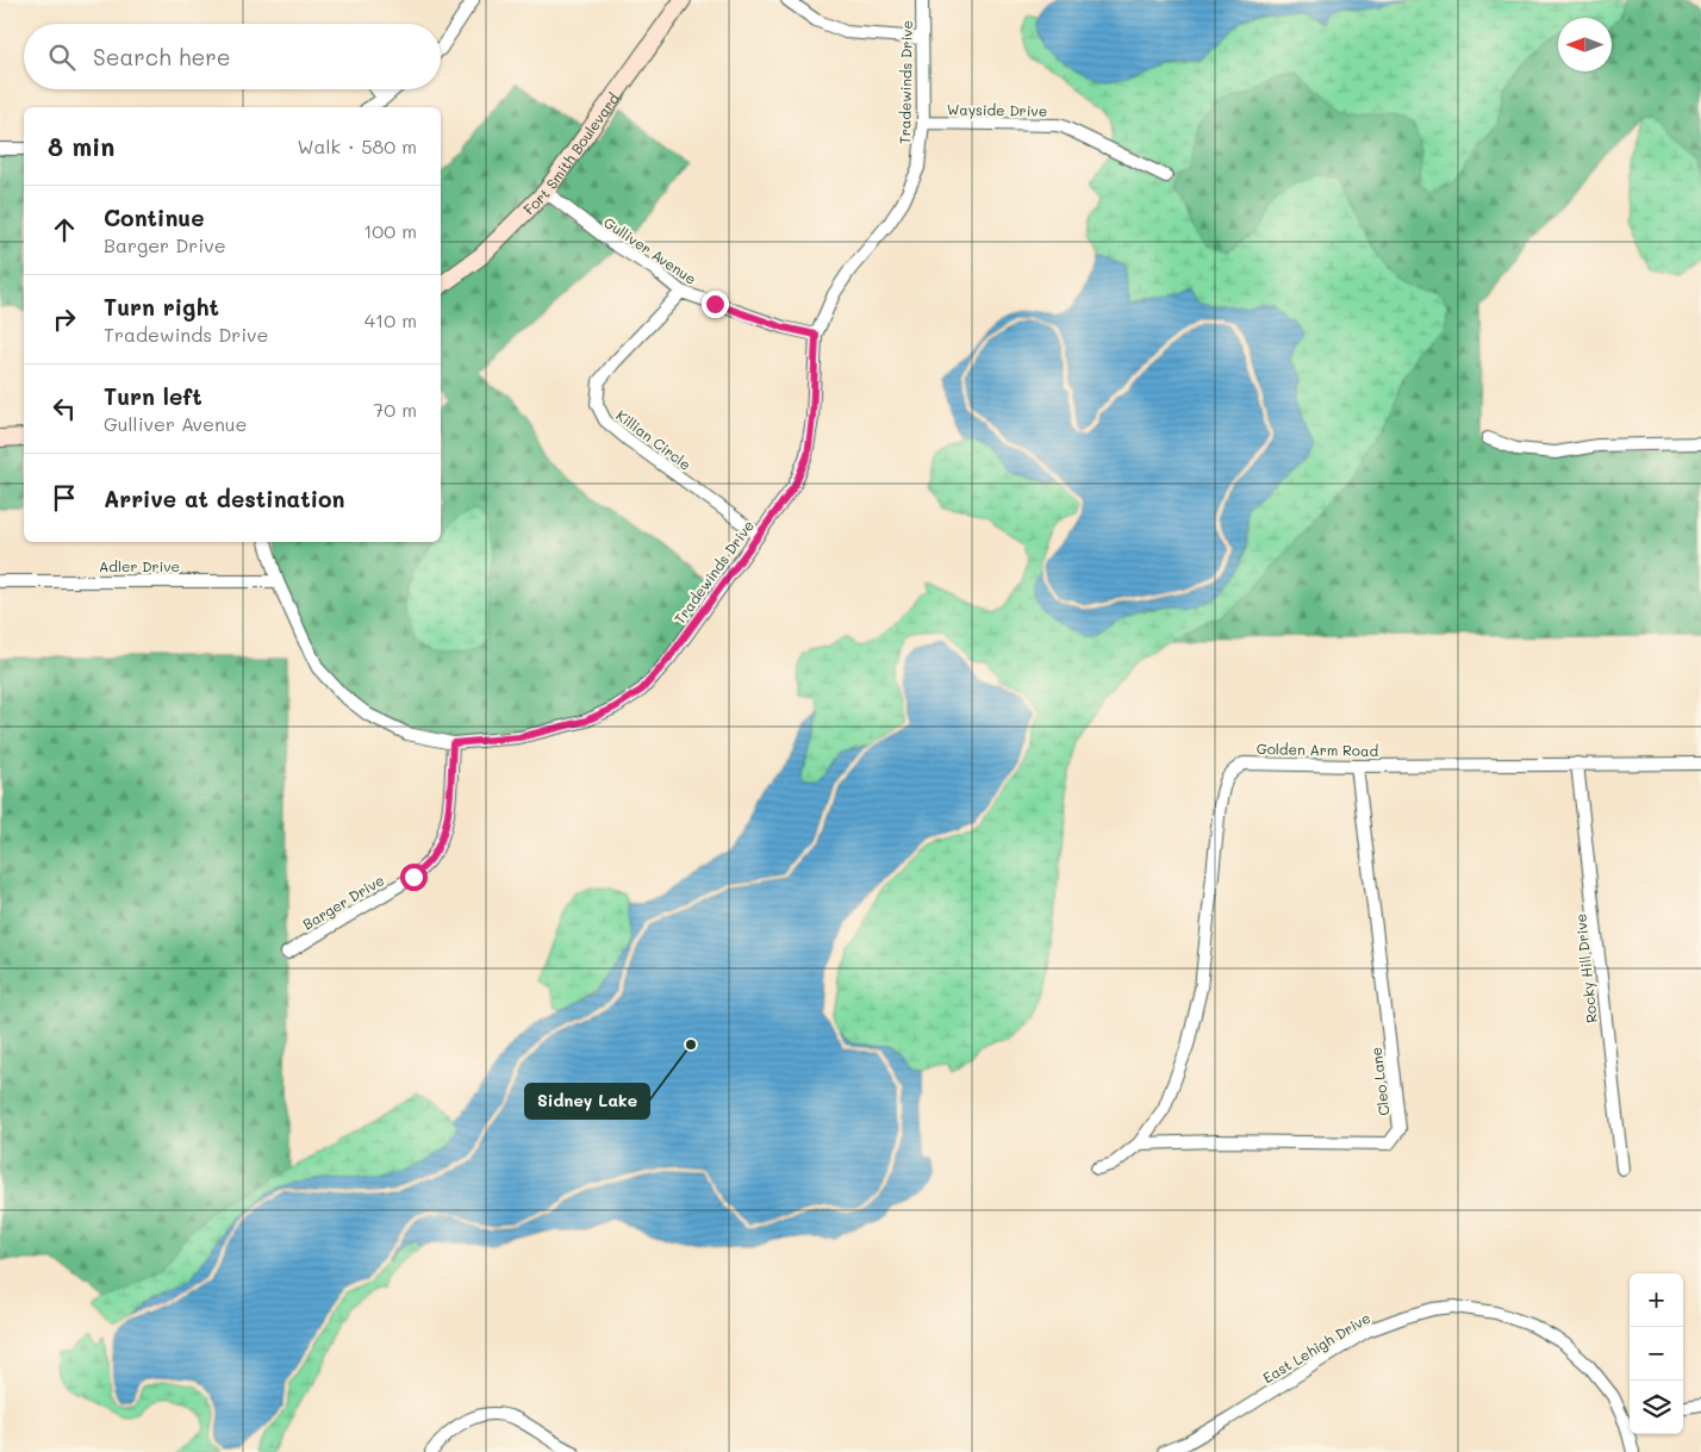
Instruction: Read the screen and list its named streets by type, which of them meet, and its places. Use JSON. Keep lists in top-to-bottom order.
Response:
{
  "streets": {
    "street": [
      "Tradewinds Drive",
      "Wayside Drive",
      "Fort Smith Boulevard",
      "Gulliver Avenue",
      "Killian Circle",
      "Adler Drive",
      "Golden Arm Road",
      "Barger Drive",
      "Rocky Hill Drive",
      "Cleo Lane",
      "East Lehigh Drive"
    ]
  },
  "crossings": [
    ["Tradewinds Drive", "Wayside Drive"],
    ["Tradewinds Drive", "Gulliver Avenue"],
    ["Tradewinds Drive", "Killian Circle"],
    ["Tradewinds Drive", "Adler Drive"],
    ["Tradewinds Drive", "Barger Drive"],
    ["Fort Smith Boulevard", "Gulliver Avenue"],
    ["Gulliver Avenue", "Killian Circle"],
    ["Golden Arm Road", "Rocky Hill Drive"],
    ["Golden Arm Road", "Cleo Lane"]
  ],
  "places": ["Sidney Lake"],
  "north": "left",
  "page": {
    "search": "Search here",
    "heading": ["8 min", "Walk · 580 m"],
    "list": [
      ["Continue", "Barger Drive", "100 m"],
      ["Turn right", "Tradewinds Drive", "410 m"],
      ["Turn left", "Gulliver Avenue", "70 m"],
      "Arrive at destination"
    ],
    "map_buttons": ["+", "−"]
  }
}
